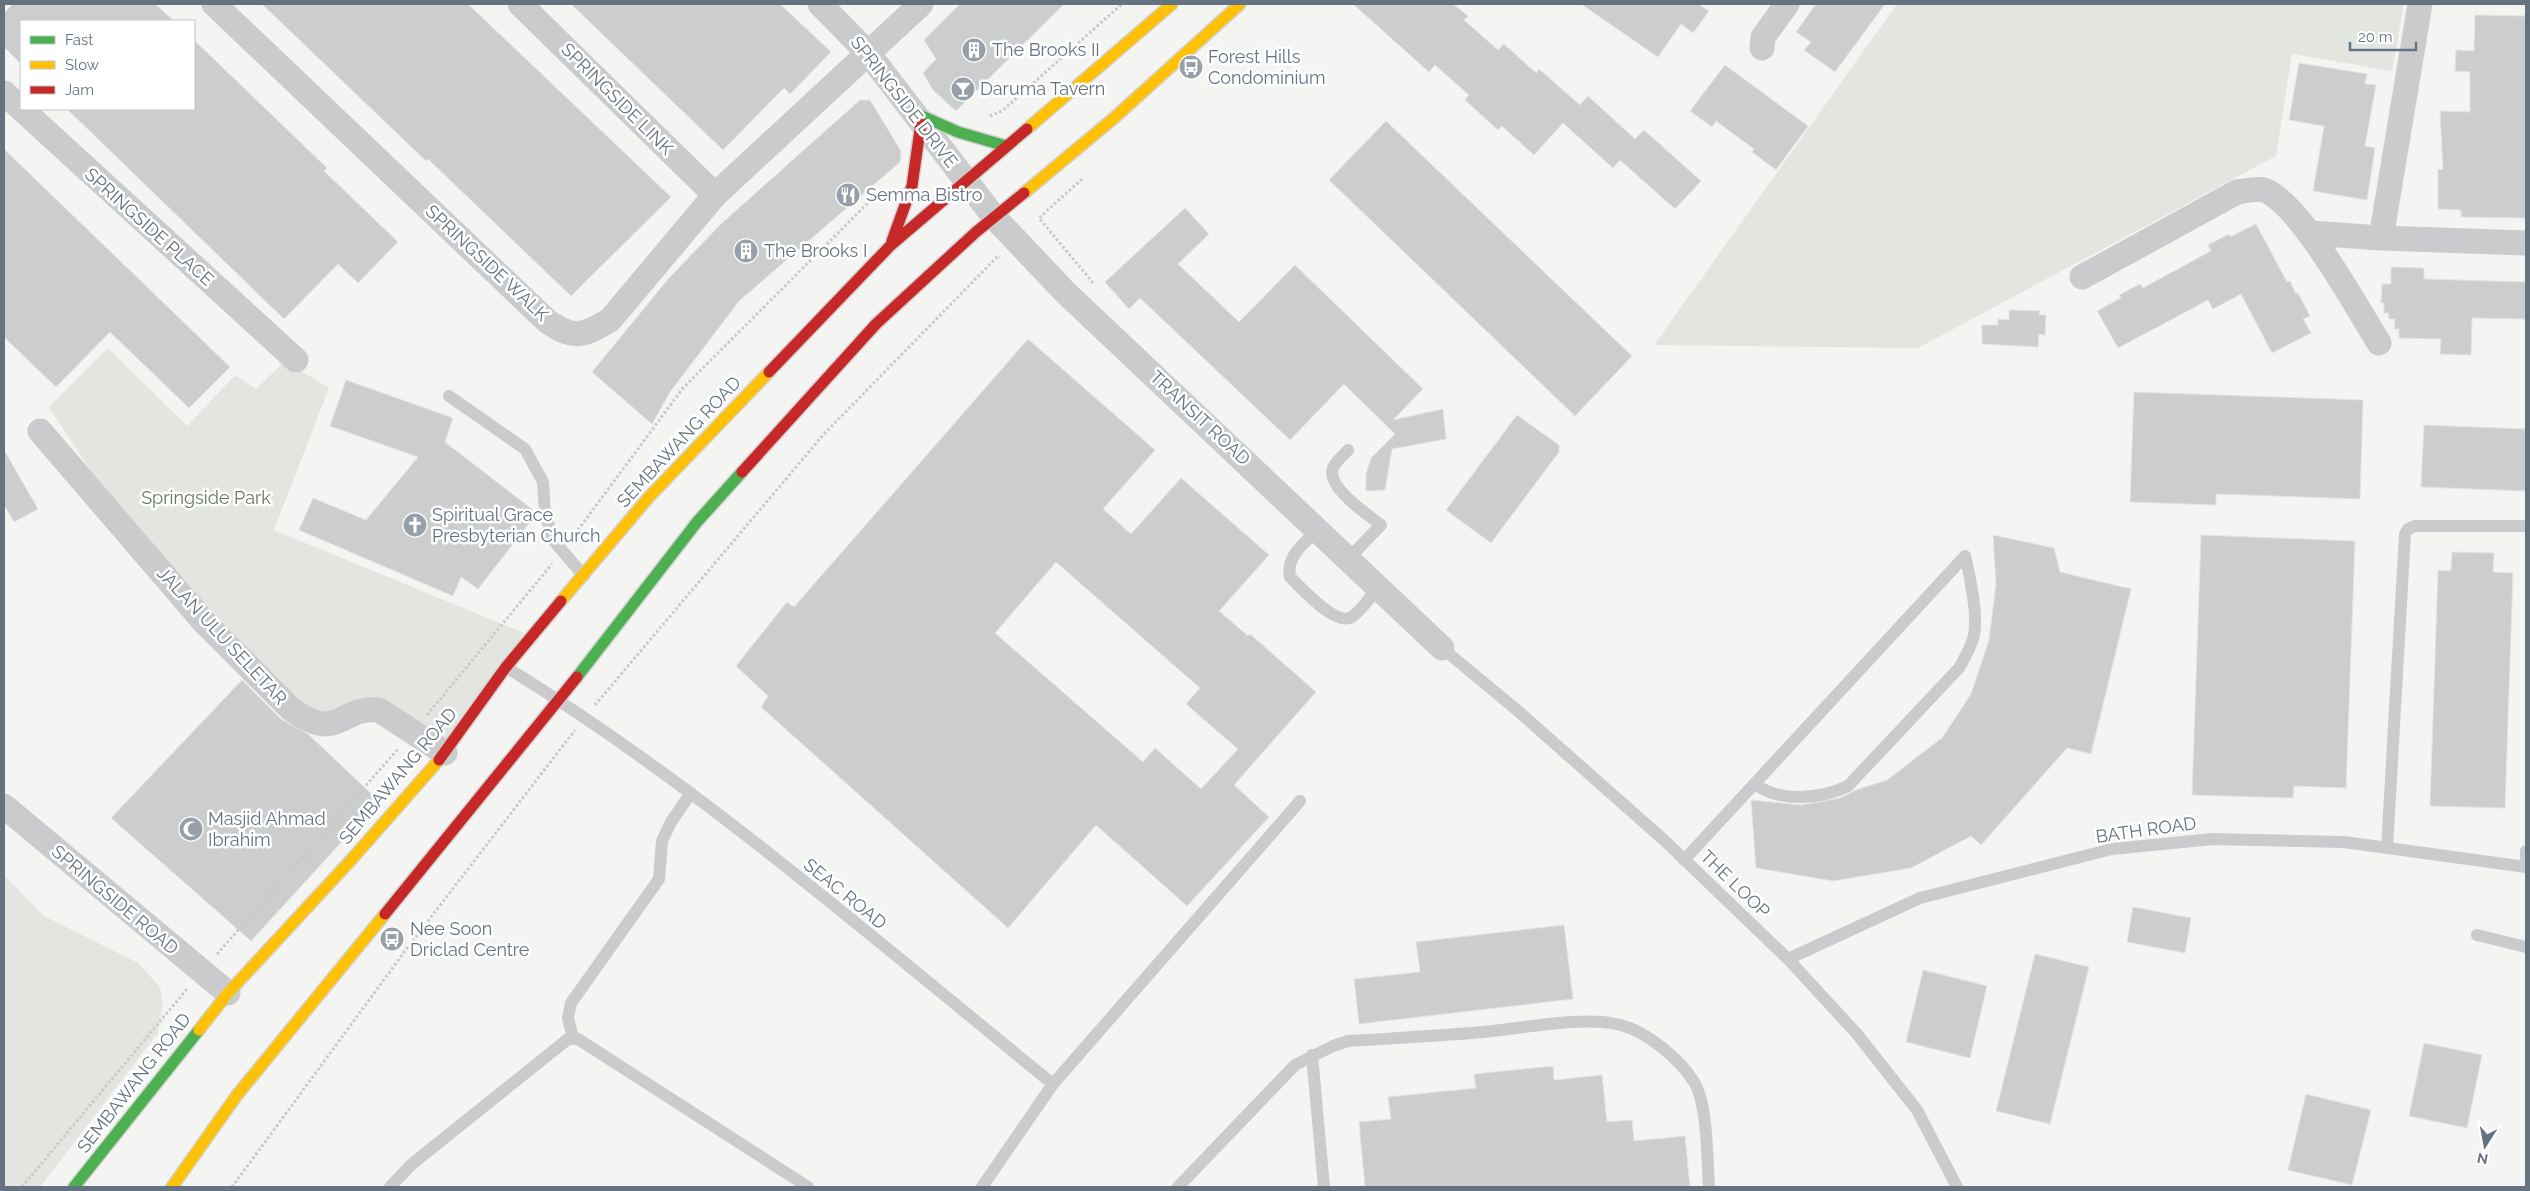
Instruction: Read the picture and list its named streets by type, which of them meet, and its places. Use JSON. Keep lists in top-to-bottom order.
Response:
{
  "streets": {
    "main road": ["SEMBAWANG ROAD"],
    "street": [
      "SPRINGSIDE LINK",
      "SPRINGSIDE DRIVE",
      "SPRINGSIDE PLACE",
      "SPRINGSIDE WALK",
      "TRANSIT ROAD",
      "JALAN ULU SELETAR",
      "SPRINGSIDE ROAD"
    ],
    "lane": ["BATH ROAD", "THE LOOP", "SEAC ROAD"]
  },
  "crossings": [
    ["SPRINGSIDE LINK", "SPRINGSIDE WALK"],
    ["SPRINGSIDE DRIVE", "SPRINGSIDE WALK"],
    ["SPRINGSIDE DRIVE", "TRANSIT ROAD"],
    ["SPRINGSIDE DRIVE", "SEMBAWANG ROAD"],
    ["TRANSIT ROAD", "SEMBAWANG ROAD"],
    ["TRANSIT ROAD", "THE LOOP"],
    ["SEMBAWANG ROAD", "JALAN ULU SELETAR"],
    ["SEMBAWANG ROAD", "SEAC ROAD"],
    ["SEMBAWANG ROAD", "SPRINGSIDE ROAD"],
    ["BATH ROAD", "THE LOOP"]
  ],
  "parks": ["Springside Park"],
  "places": {
    "building": ["The Brooks II", "The Brooks I"],
    "bus stop": ["Forest Hills Condominium", "Nee Soon Driclad Centre"],
    "bar": ["Daruma Tavern"],
    "restaurant": ["Semma Bistro"],
    "church": ["Spiritual Grace Presbyterian Church"],
    "mosque": ["Masjid Ahmad Ibrahim"]
  },
  "legend": ["Fast", "Slow", "Jam"],
  "scale_bar": "20 m",
  "north": "bottom"
}
